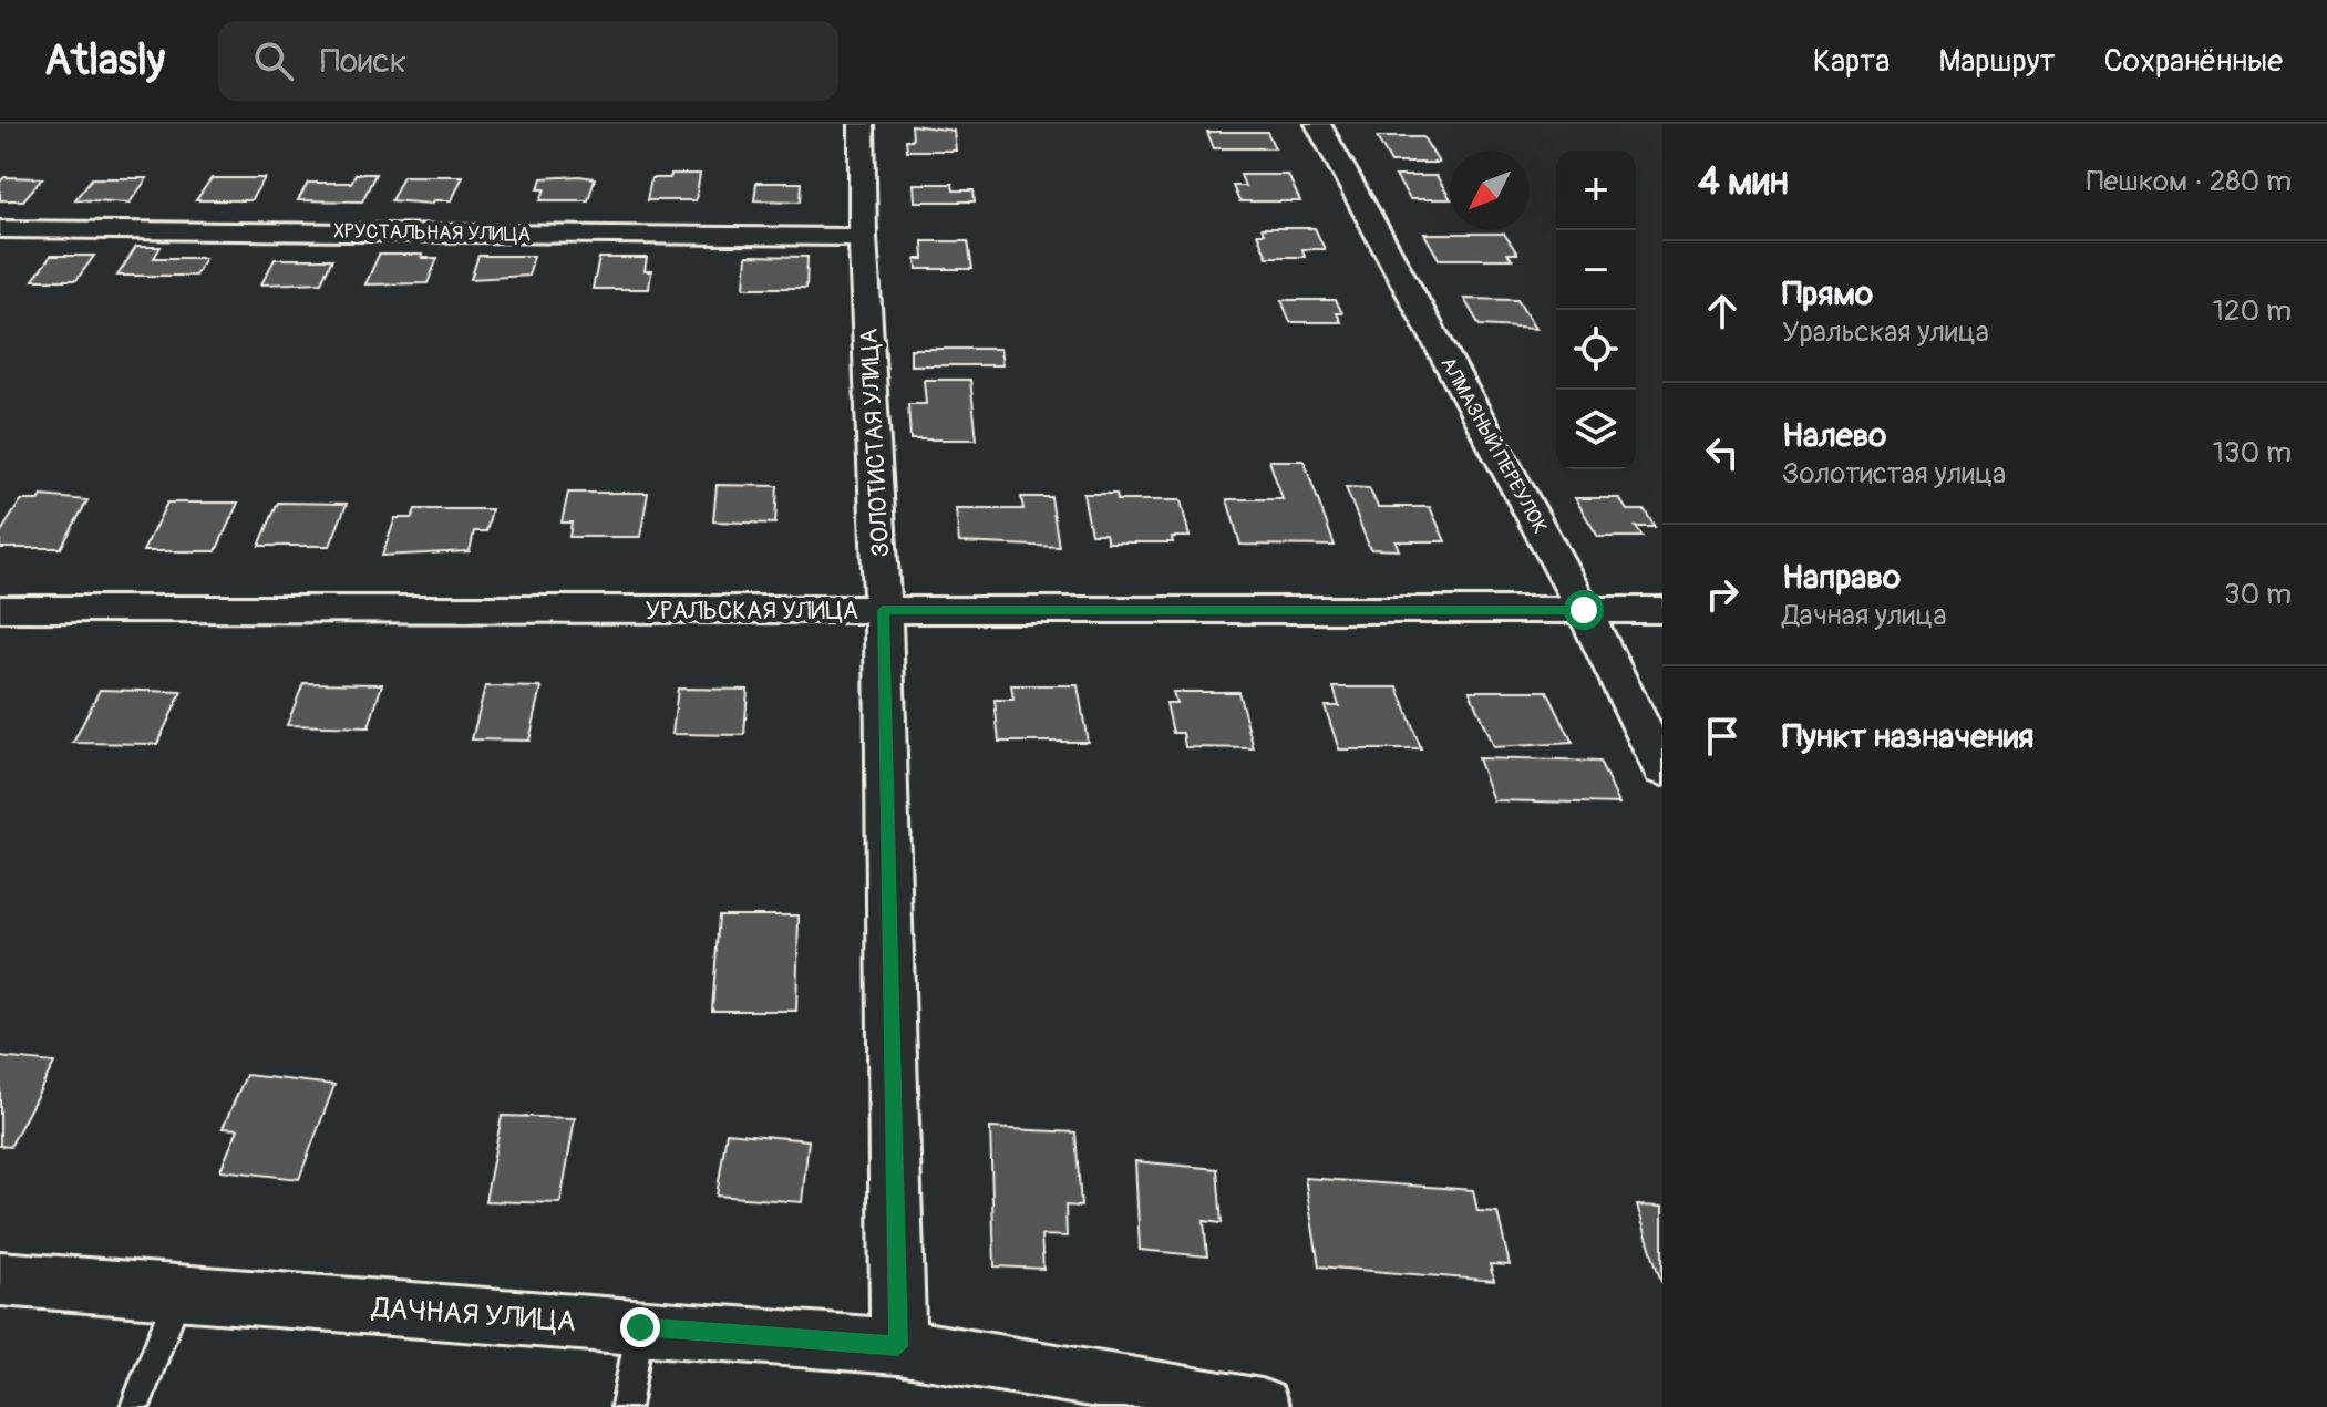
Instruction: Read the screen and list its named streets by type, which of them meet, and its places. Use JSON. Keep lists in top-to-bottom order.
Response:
{
  "streets": {
    "street": [
      "ХРУСТАЛЬНАЯ УЛИЦА",
      "ЗОЛОТИСТАЯ УЛИЦА",
      "АЛМАЗНЫЙ ПЕРЕУЛОК",
      "УРАЛЬСКАЯ УЛИЦА",
      "ДАЧНАЯ УЛИЦА"
    ]
  },
  "crossings": [
    ["ХРУСТАЛЬНАЯ УЛИЦА", "ЗОЛОТИСТАЯ УЛИЦА"],
    ["ЗОЛОТИСТАЯ УЛИЦА", "УРАЛЬСКАЯ УЛИЦА"],
    ["ЗОЛОТИСТАЯ УЛИЦА", "ДАЧНАЯ УЛИЦА"],
    ["АЛМАЗНЫЙ ПЕРЕУЛОК", "УРАЛЬСКАЯ УЛИЦА"]
  ],
  "north": "bottom left",
  "page": {
    "header": "Atlasly",
    "search": "Поиск",
    "nav": ["Карта", "Маршрут", "Сохранённые"],
    "heading": ["4 мин", "Пешком · 280 m"],
    "map_buttons": ["+", "−"],
    "list": [
      ["Прямо", "Уральская улица", "120 m"],
      ["Налево", "Золотистая улица", "130 m"],
      ["Направо", "Дачная улица", "30 m"],
      "Пункт назначения"
    ]
  }
}
